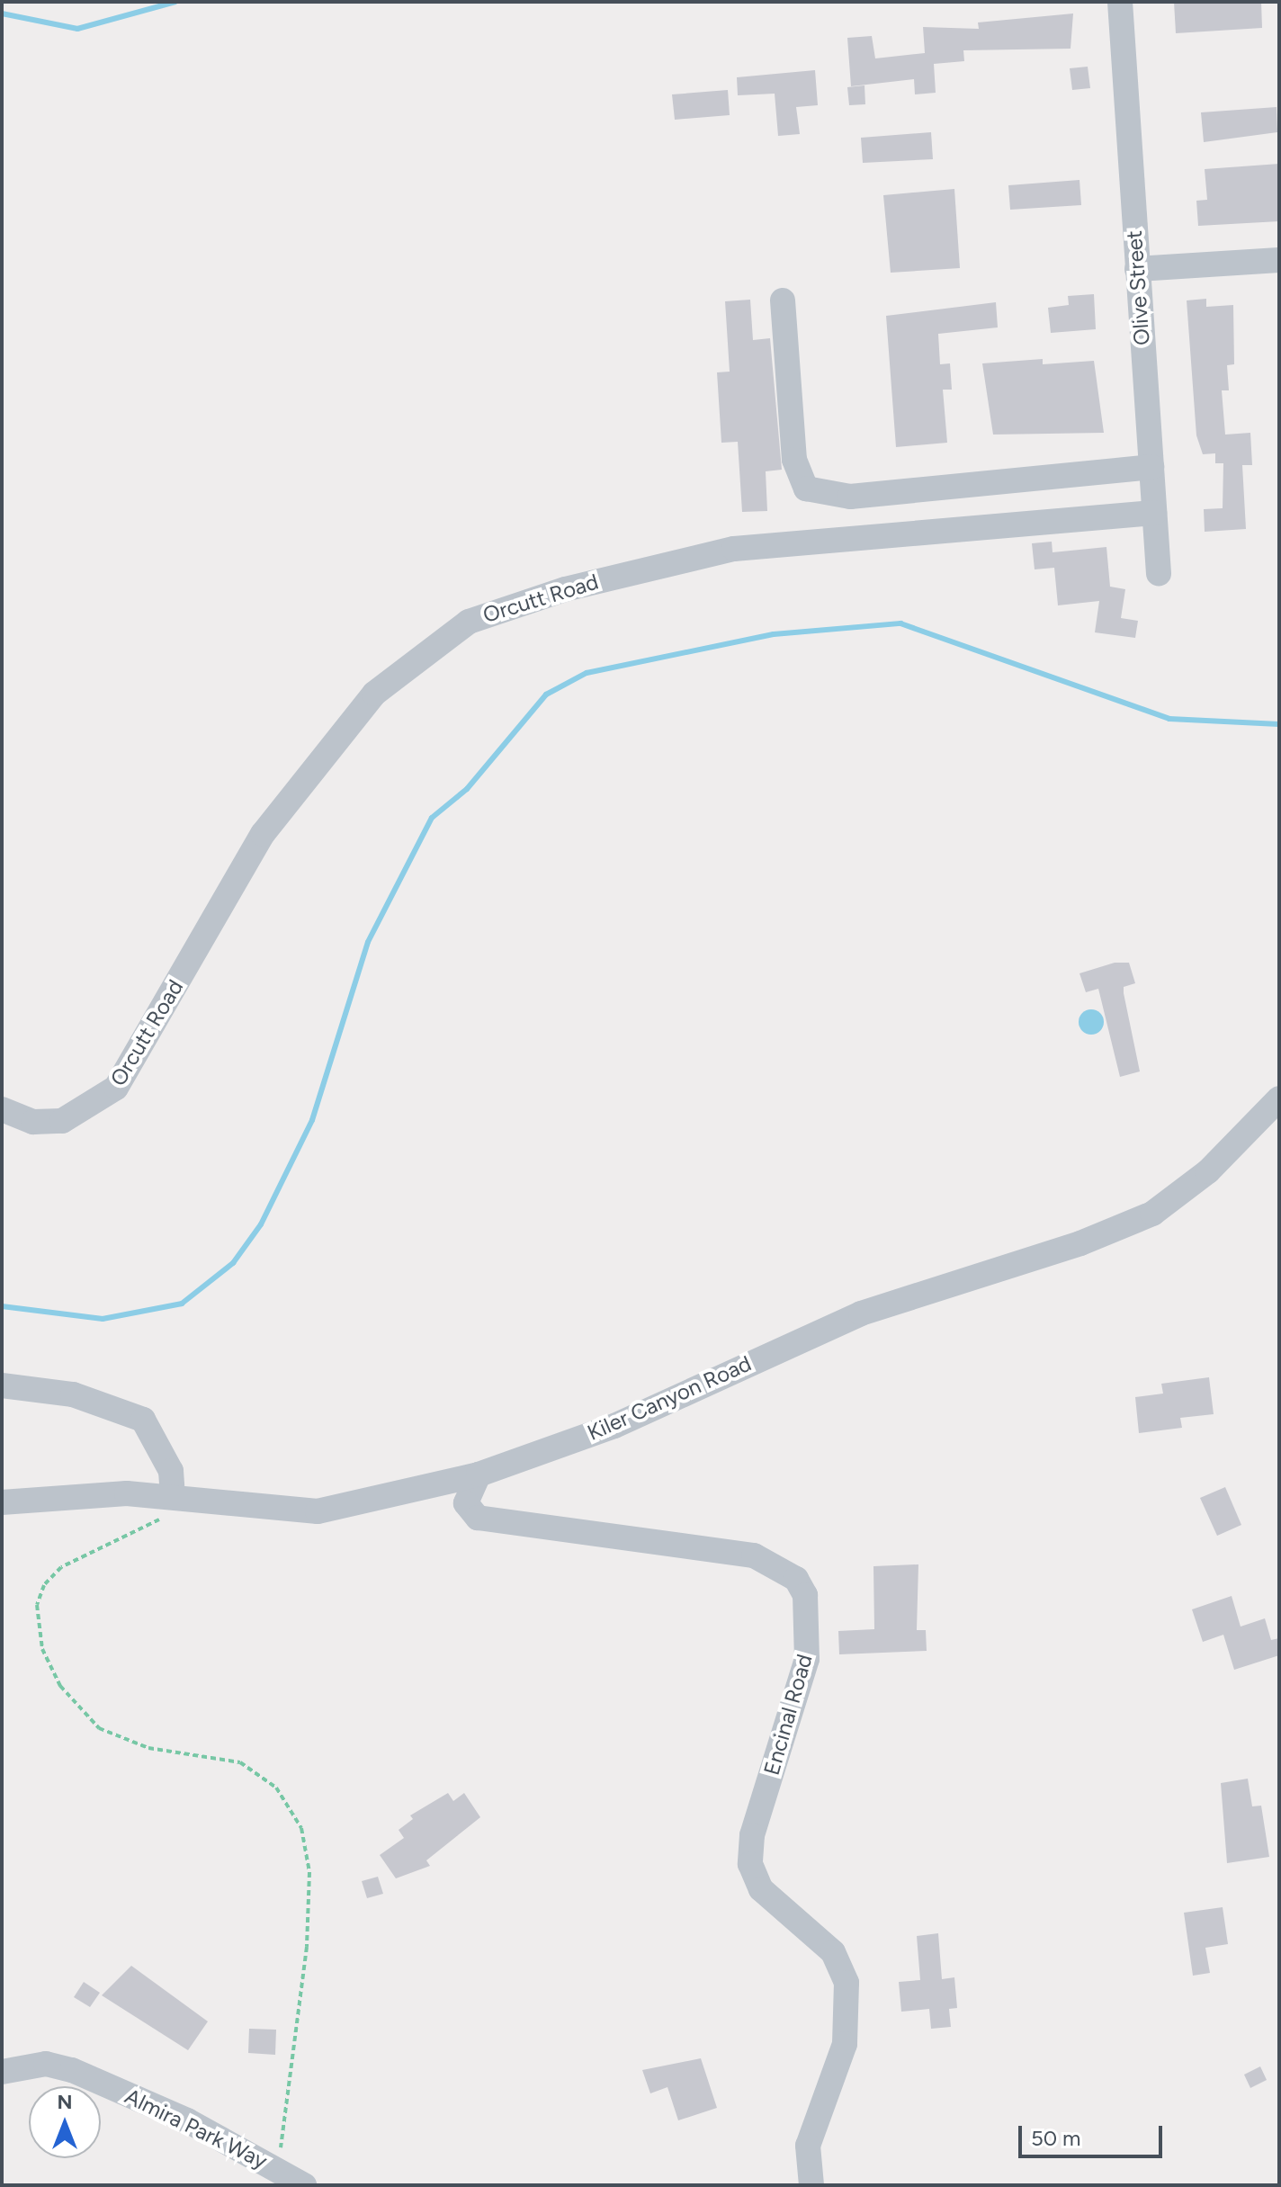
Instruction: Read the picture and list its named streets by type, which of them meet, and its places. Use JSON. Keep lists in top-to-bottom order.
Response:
{
  "streets": {
    "street": [
      "Olive Street",
      "Orcutt Road",
      "Kiler Canyon Road",
      "Encinal Road",
      "Almira Park Way"
    ]
  },
  "crossings": [
    ["Olive Street", "Orcutt Road"],
    ["Kiler Canyon Road", "Encinal Road"]
  ],
  "scale_bar": "50 m",
  "north": "top"
}
